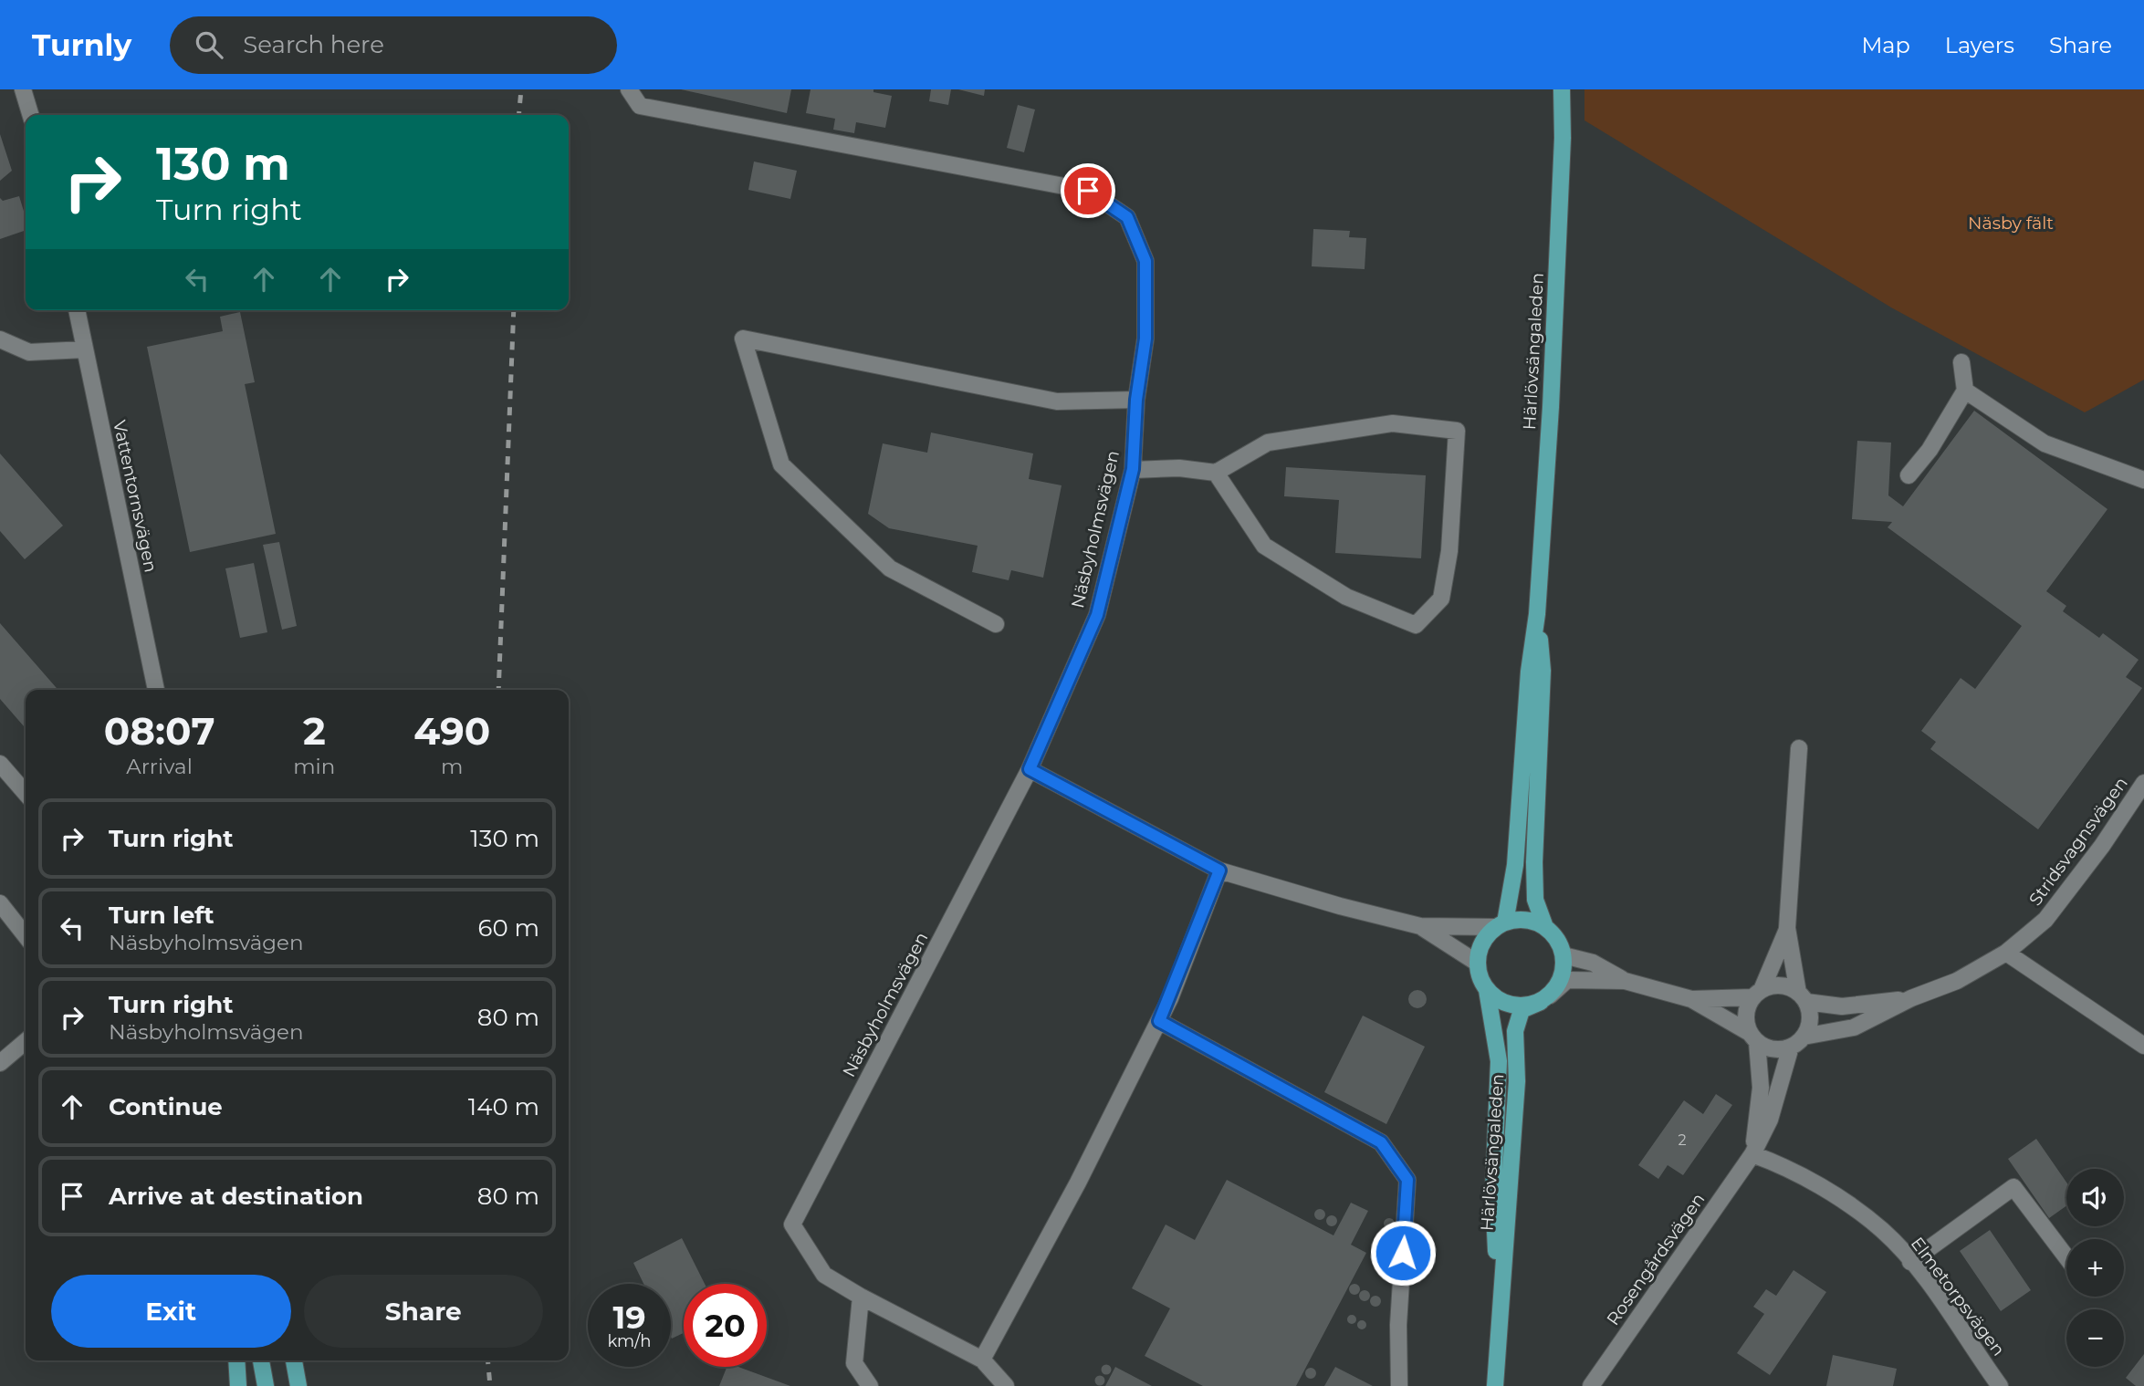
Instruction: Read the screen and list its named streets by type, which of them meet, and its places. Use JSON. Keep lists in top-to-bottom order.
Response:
{
  "streets": {
    "main road": ["Härlövsängaleden"],
    "street": [
      "Vattentornsvägen",
      "Näsbyholmsvägen",
      "Stridsvagnsvägen",
      "Rosengårdsvägen",
      "Elmetorpsvägen"
    ]
  },
  "crossings": [
    ["Stridsvagnsvägen", "Rosengårdsvägen"],
    ["Rosengårdsvägen", "Elmetorpsvägen"]
  ],
  "parks": ["Näsby fält"],
  "house_numbers": ["2"],
  "page": {
    "header": "Turnly",
    "search": "Search here",
    "nav": ["Map", "Layers", "Share"],
    "turn": ["130 m", "Turn right"],
    "eta": [
      "08:07",
      "Arrival",
      "2",
      "min",
      "490",
      "m"
    ],
    "list": [
      {
        "name": "Turn right",
        "value": "130 m"
      },
      {
        "name": "Turn left",
        "note": "Näsbyholmsvägen",
        "value": "60 m"
      },
      {
        "name": "Turn right",
        "note": "Näsbyholmsvägen",
        "value": "80 m"
      },
      {
        "name": "Continue",
        "value": "140 m"
      },
      {
        "name": "Arrive at destination",
        "value": "80 m"
      }
    ],
    "map_buttons": ["+", "−"],
    "buttons": ["Exit", "Share"],
    "speed": "19 km/h",
    "limit": "20"
  }
}
